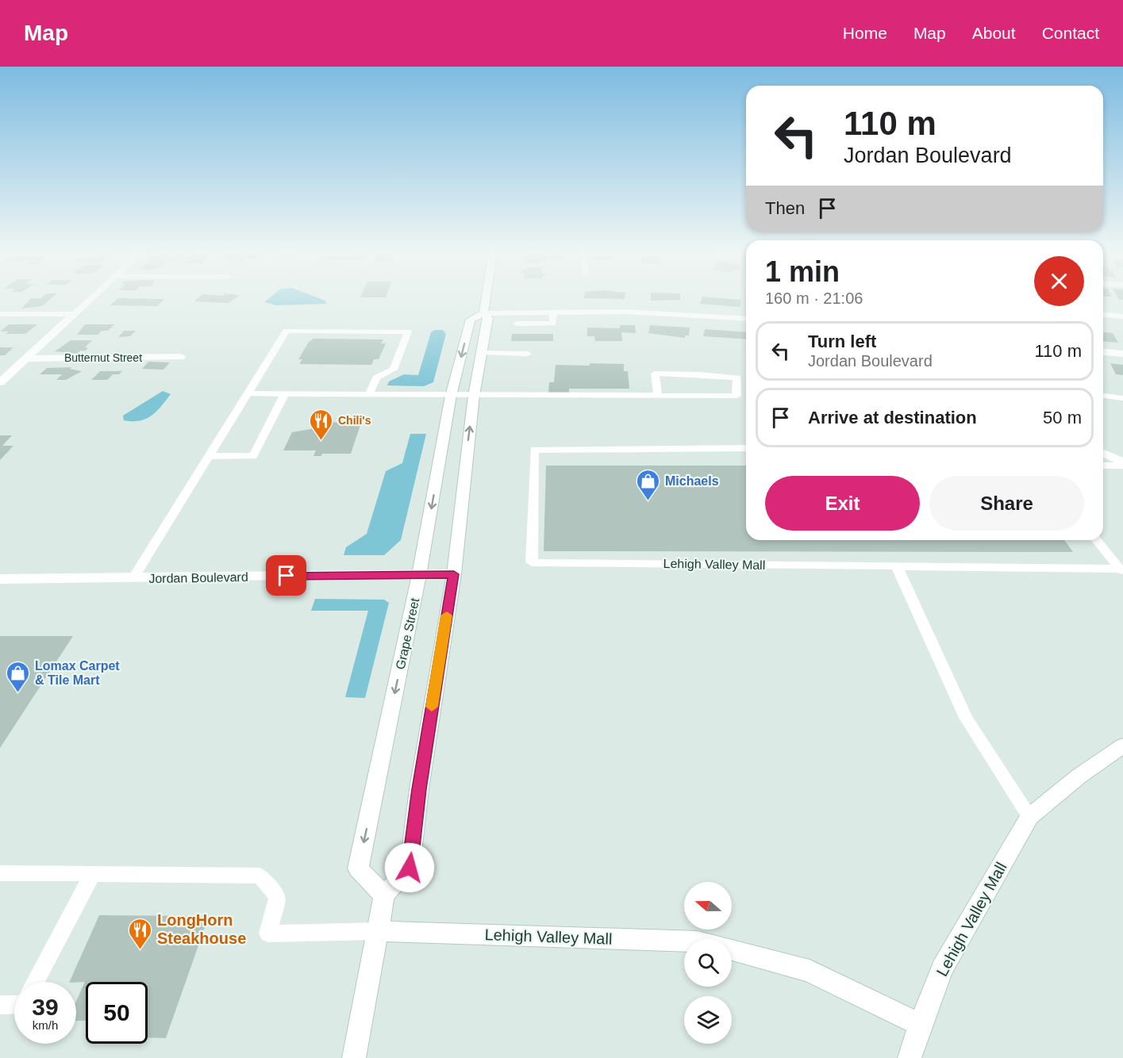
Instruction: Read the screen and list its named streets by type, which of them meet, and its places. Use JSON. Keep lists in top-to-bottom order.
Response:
{
  "streets": {
    "street": [
      "Butternut Street",
      "Lehigh Valley Mall",
      "Jordan Boulevard",
      "Grape Street"
    ]
  },
  "crossings": [
    ["Jordan Boulevard", "Grape Street"]
  ],
  "places": {
    "restaurant": ["Chili's", "LongHorn Steakhouse"],
    "shop": ["Michaels", "Lomax Carpet & Tile Mart"]
  },
  "north": "left",
  "page": {
    "header": "Map",
    "nav": [
      "Home",
      "Map",
      "About",
      "Contact"
    ],
    "turn": ["110 m", "Jordan Boulevard"],
    "then": "Then",
    "heading": ["1 min", "160 m · 21:06"],
    "list": [
      {
        "name": "Turn left",
        "note": "Jordan Boulevard",
        "value": "110 m"
      },
      {
        "name": "Arrive at destination",
        "value": "50 m"
      }
    ],
    "buttons": ["Exit", "Share"],
    "speed": "39 km/h",
    "limit": "50"
  }
}
